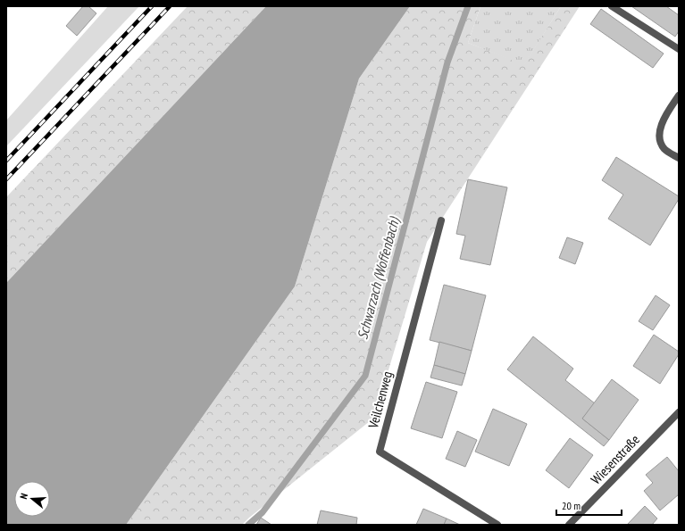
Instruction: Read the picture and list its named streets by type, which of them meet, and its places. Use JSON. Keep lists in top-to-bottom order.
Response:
{
  "streets": {
    "street": ["Veilchenweg", "Wiesenstraße"]
  },
  "water": ["Schwarzach (Woffenbach)"],
  "scale_bar": "20 m",
  "north": "left"
}
